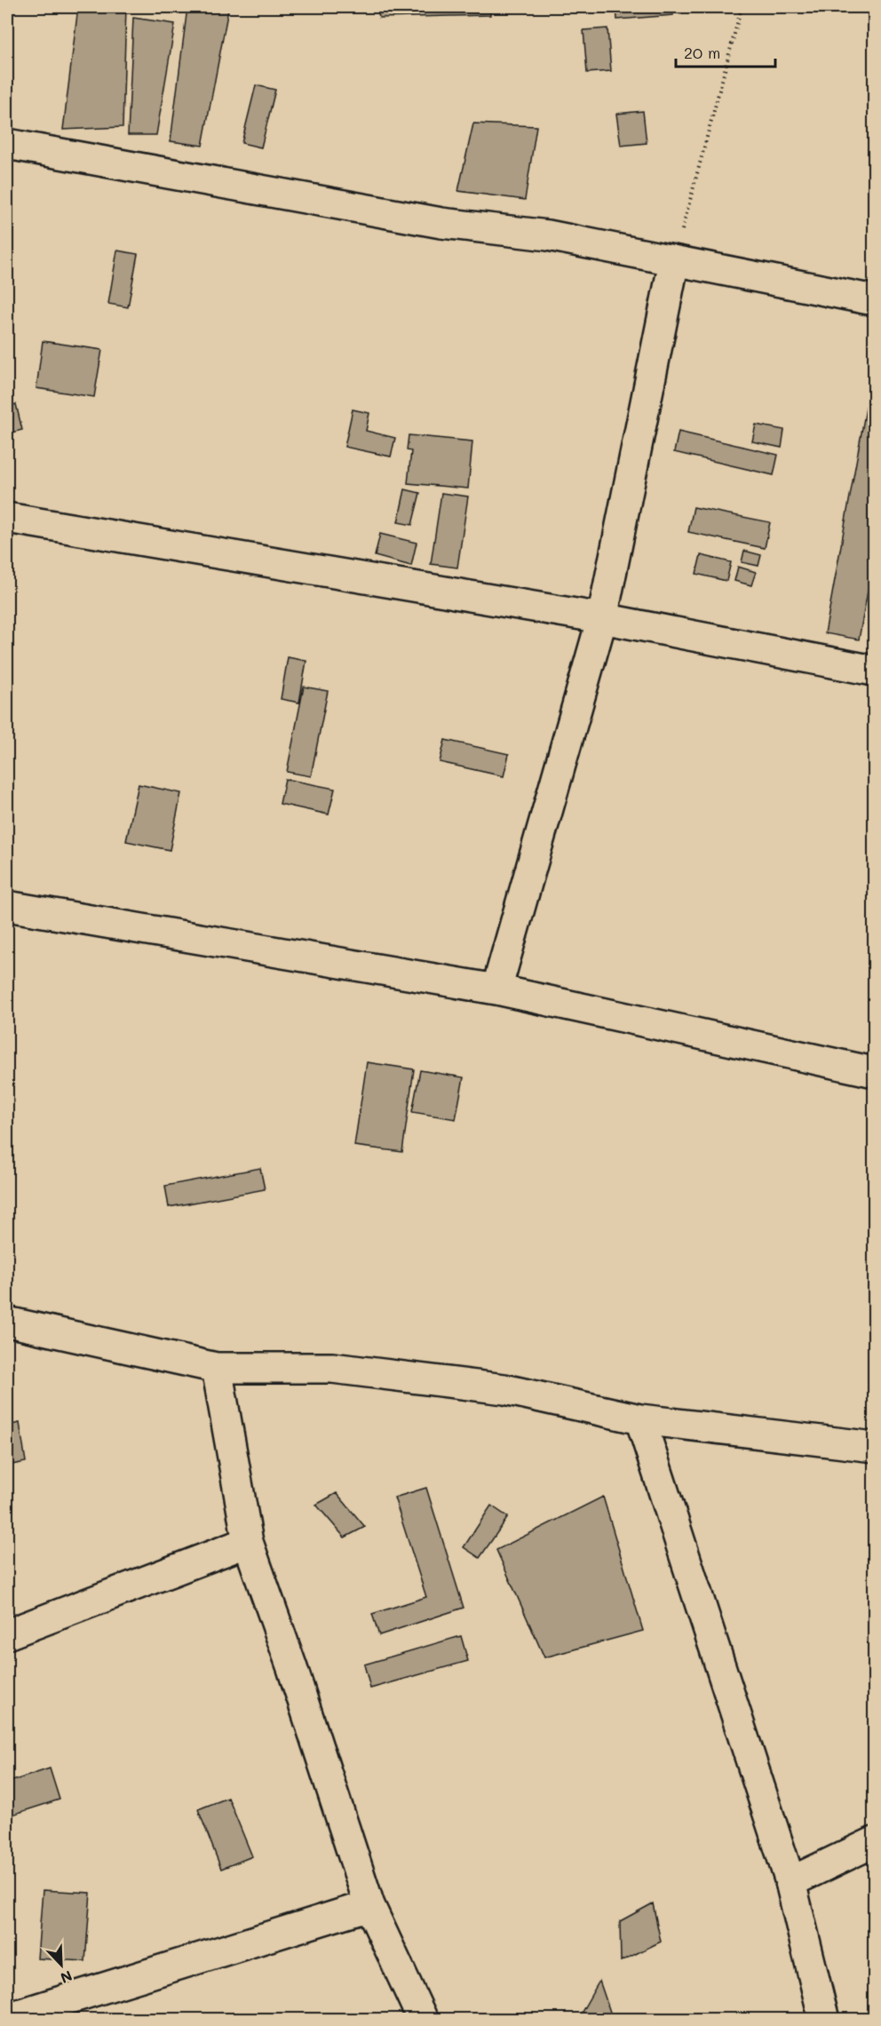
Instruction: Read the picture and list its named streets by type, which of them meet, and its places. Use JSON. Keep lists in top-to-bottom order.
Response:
{
  "scale_bar": "20 m",
  "north": "bottom right"
}
